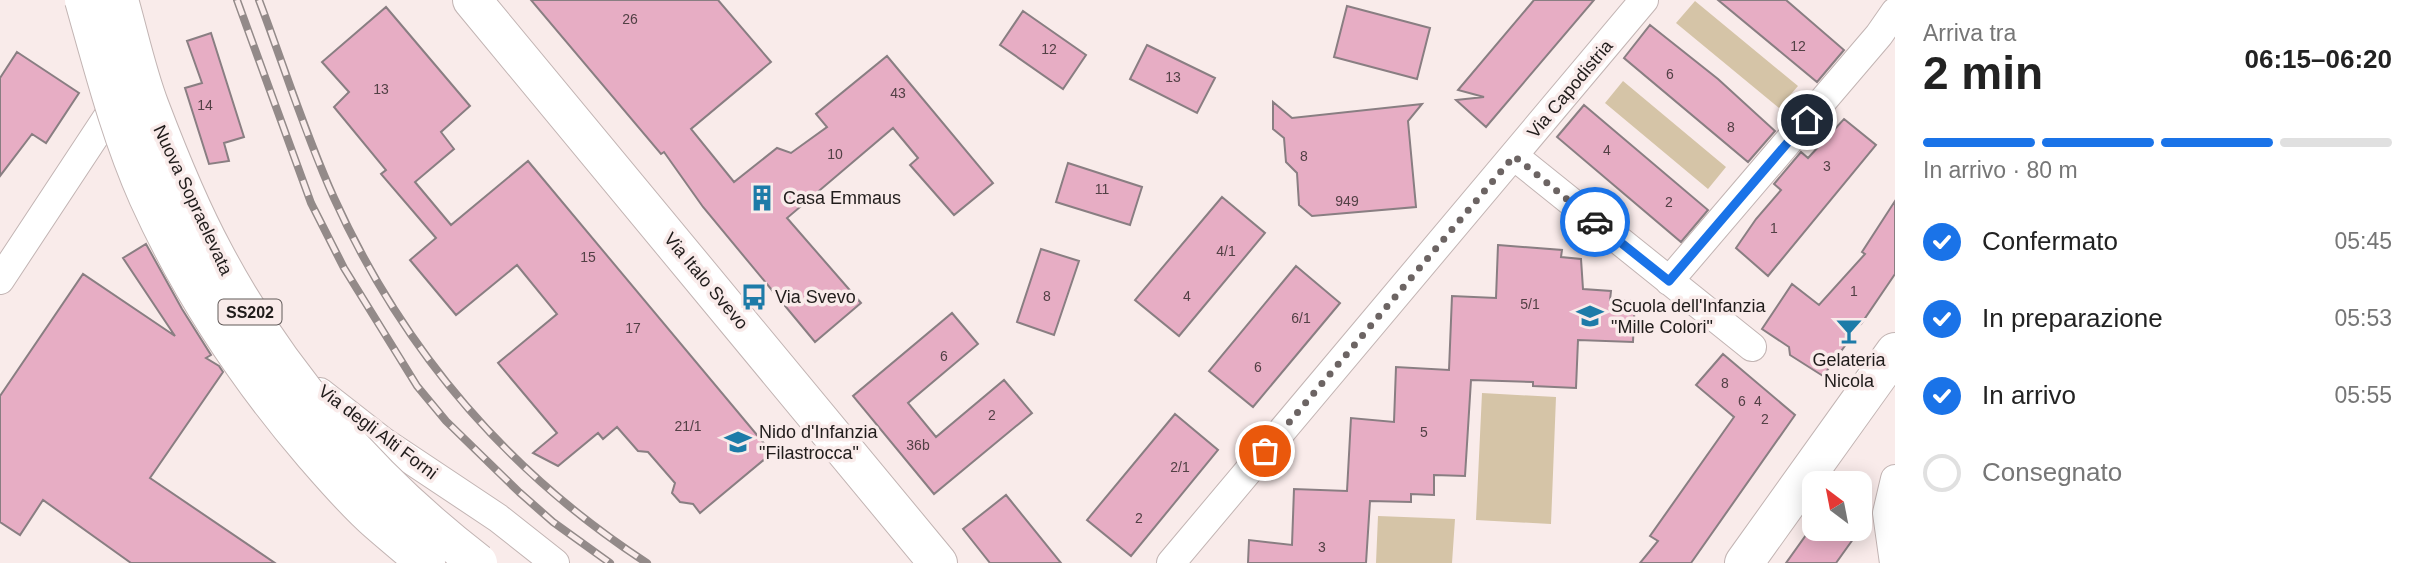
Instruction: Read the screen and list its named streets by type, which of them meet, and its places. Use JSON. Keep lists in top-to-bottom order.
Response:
{
  "streets": {
    "main road": ["Nuova Sopraelevata", "Via Italo Svevo", "SS202"],
    "street": ["Via Capodistria", "Via degli Alti Forni"]
  },
  "places": {
    "building": ["Casa Emmaus"],
    "bus stop": ["Via Svevo"],
    "school or university": ["Scuola dell'Infanzia \"Mille Colori\"", "Nido d'Infanzia \"Filastrocca\""],
    "bar": ["Gelateria Nicola"]
  },
  "house_numbers": [
    "26",
    "12",
    "12",
    "6",
    "13",
    "13",
    "43",
    "14",
    "8",
    "4",
    "10",
    "8",
    "3",
    "11",
    "949",
    "2",
    "1",
    "4/1",
    "15",
    "1",
    "8",
    "4",
    "5/1",
    "6/1",
    "17",
    "6",
    "6",
    "8",
    "6",
    "4",
    "2",
    "2",
    "21/1",
    "5",
    "36b",
    "2/1",
    "2",
    "3"
  ],
  "north": "top left",
  "page": {
    "heading": ["2 min", "Arriva tra", "06:15–06:20"],
    "bar": "In arrivo · 80 m",
    "list": [
      ["Confermato", "05:45"],
      ["In preparazione", "05:53"],
      ["In arrivo", "05:55"],
      "Consegnato"
    ]
  }
}
